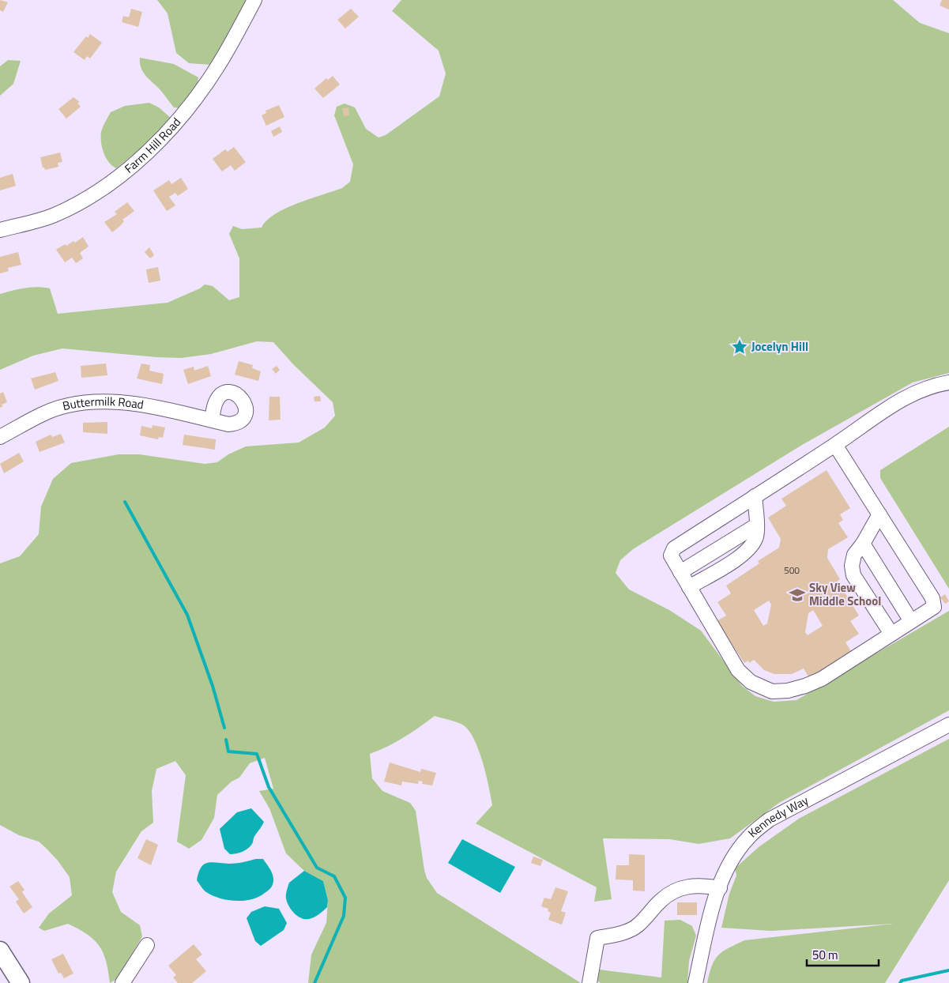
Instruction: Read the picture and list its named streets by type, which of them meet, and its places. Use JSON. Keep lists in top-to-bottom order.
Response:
{
  "streets": {
    "street": ["Farm Hill Road", "Buttermilk Road", "Kennedy Way"]
  },
  "places": {
    "place": ["Jocelyn Hill"],
    "school or university": ["Sky View Middle School"]
  },
  "house_numbers": ["500"],
  "scale_bar": "50 m"
}
